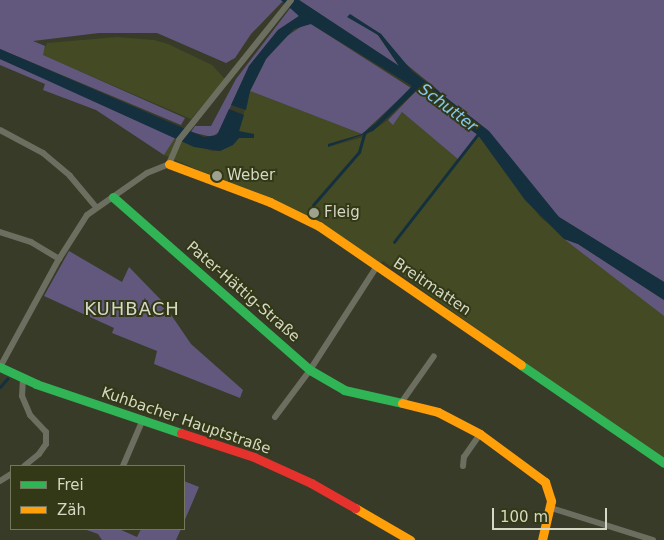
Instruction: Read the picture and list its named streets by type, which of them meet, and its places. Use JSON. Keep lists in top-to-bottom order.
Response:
{
  "streets": {
    "street": ["Breitmatten", "Pater-Hättig-Straße", "Kuhbacher Hauptstraße"]
  },
  "districts": ["KUHBACH"],
  "water": ["Schutter"],
  "places": ["Weber", "Fleig"],
  "legend": ["Frei", "Zäh"],
  "scale_bar": "100 m"
}
